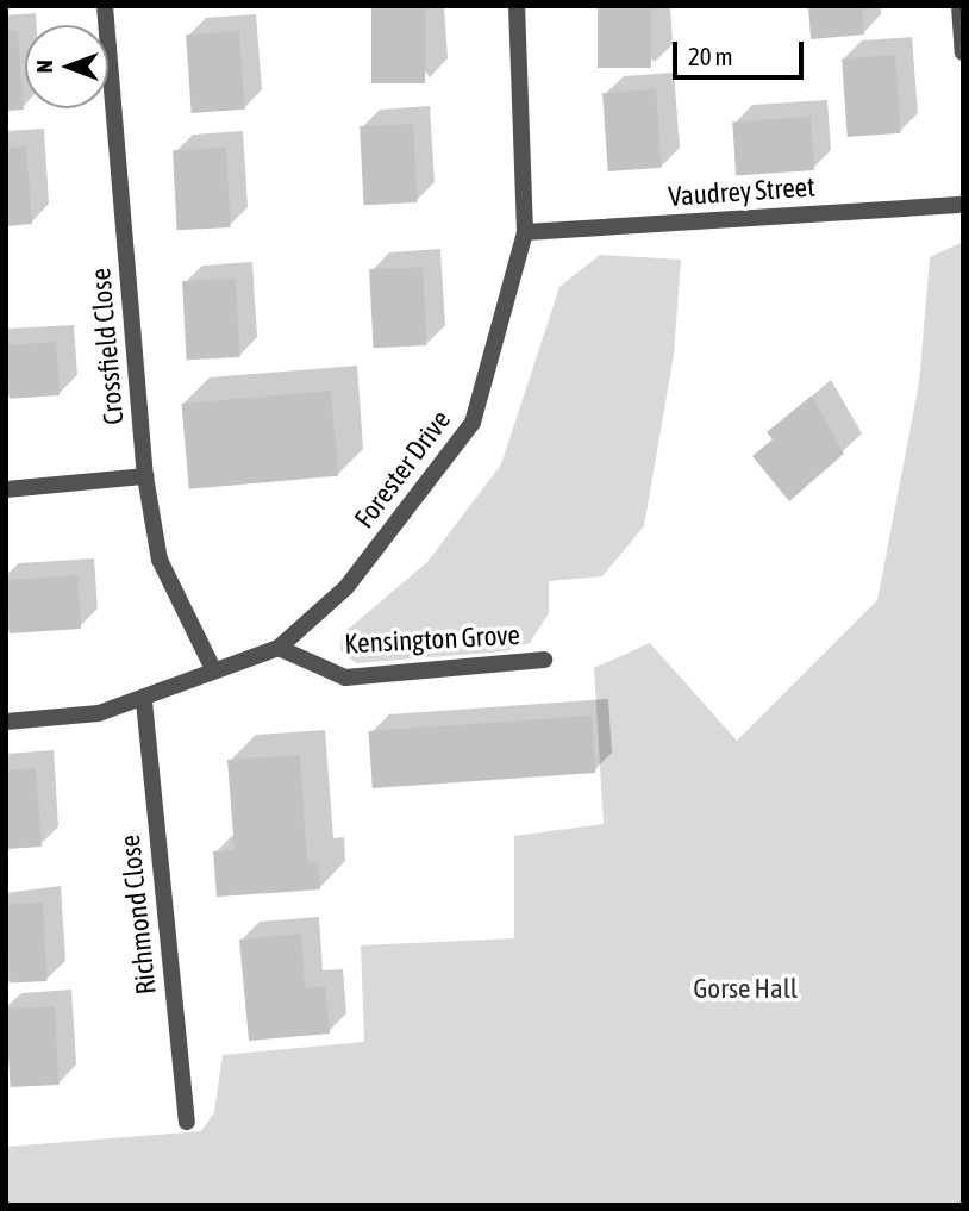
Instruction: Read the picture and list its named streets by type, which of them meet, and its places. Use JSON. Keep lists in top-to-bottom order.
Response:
{
  "streets": {
    "street": [
      "Vaudrey Street",
      "Crossfield Close",
      "Forester Drive",
      "Kensington Grove",
      "Richmond Close"
    ]
  },
  "crossings": [
    ["Vaudrey Street", "Forester Drive"],
    ["Crossfield Close", "Forester Drive"],
    ["Forester Drive", "Kensington Grove"],
    ["Forester Drive", "Richmond Close"]
  ],
  "parks": ["Gorse Hall"],
  "scale_bar": "20 m",
  "north": "left"
}
